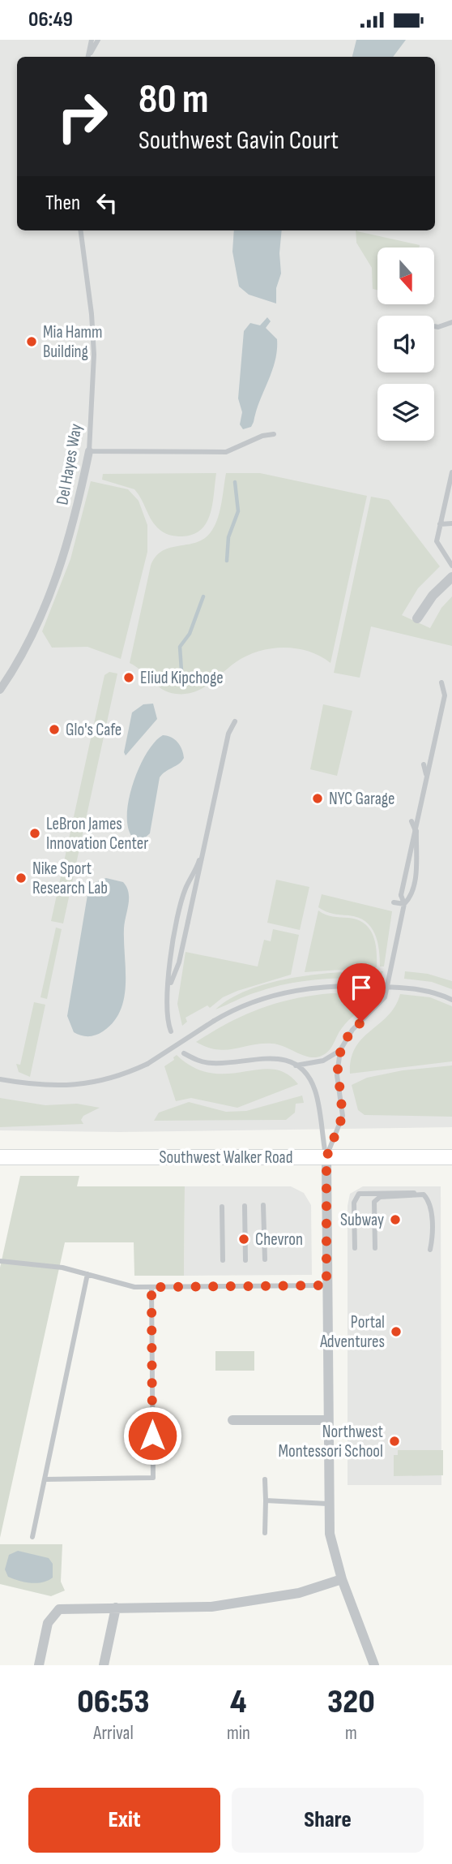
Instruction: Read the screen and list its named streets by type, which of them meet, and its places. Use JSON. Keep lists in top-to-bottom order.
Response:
{
  "streets": {
    "main road": ["Southwest Walker Road"],
    "street": ["Del Hayes Way"]
  },
  "places": [
    "Mia Hamm Building",
    "Eliud Kipchoge",
    "Glo's Cafe",
    "NYC Garage",
    "LeBron James Innovation Center",
    "Nike Sport Research Lab",
    "Subway",
    "Chevron",
    "Portal Adventures",
    "Northwest Montessori School"
  ],
  "north": "bottom",
  "page": {
    "status": "06:49",
    "turn": ["80 m", "Southwest Gavin Court"],
    "then": "Then",
    "eta": [
      "06:53",
      "Arrival",
      "4",
      "min",
      "320",
      "m"
    ],
    "buttons": ["Exit", "Share"]
  }
}
